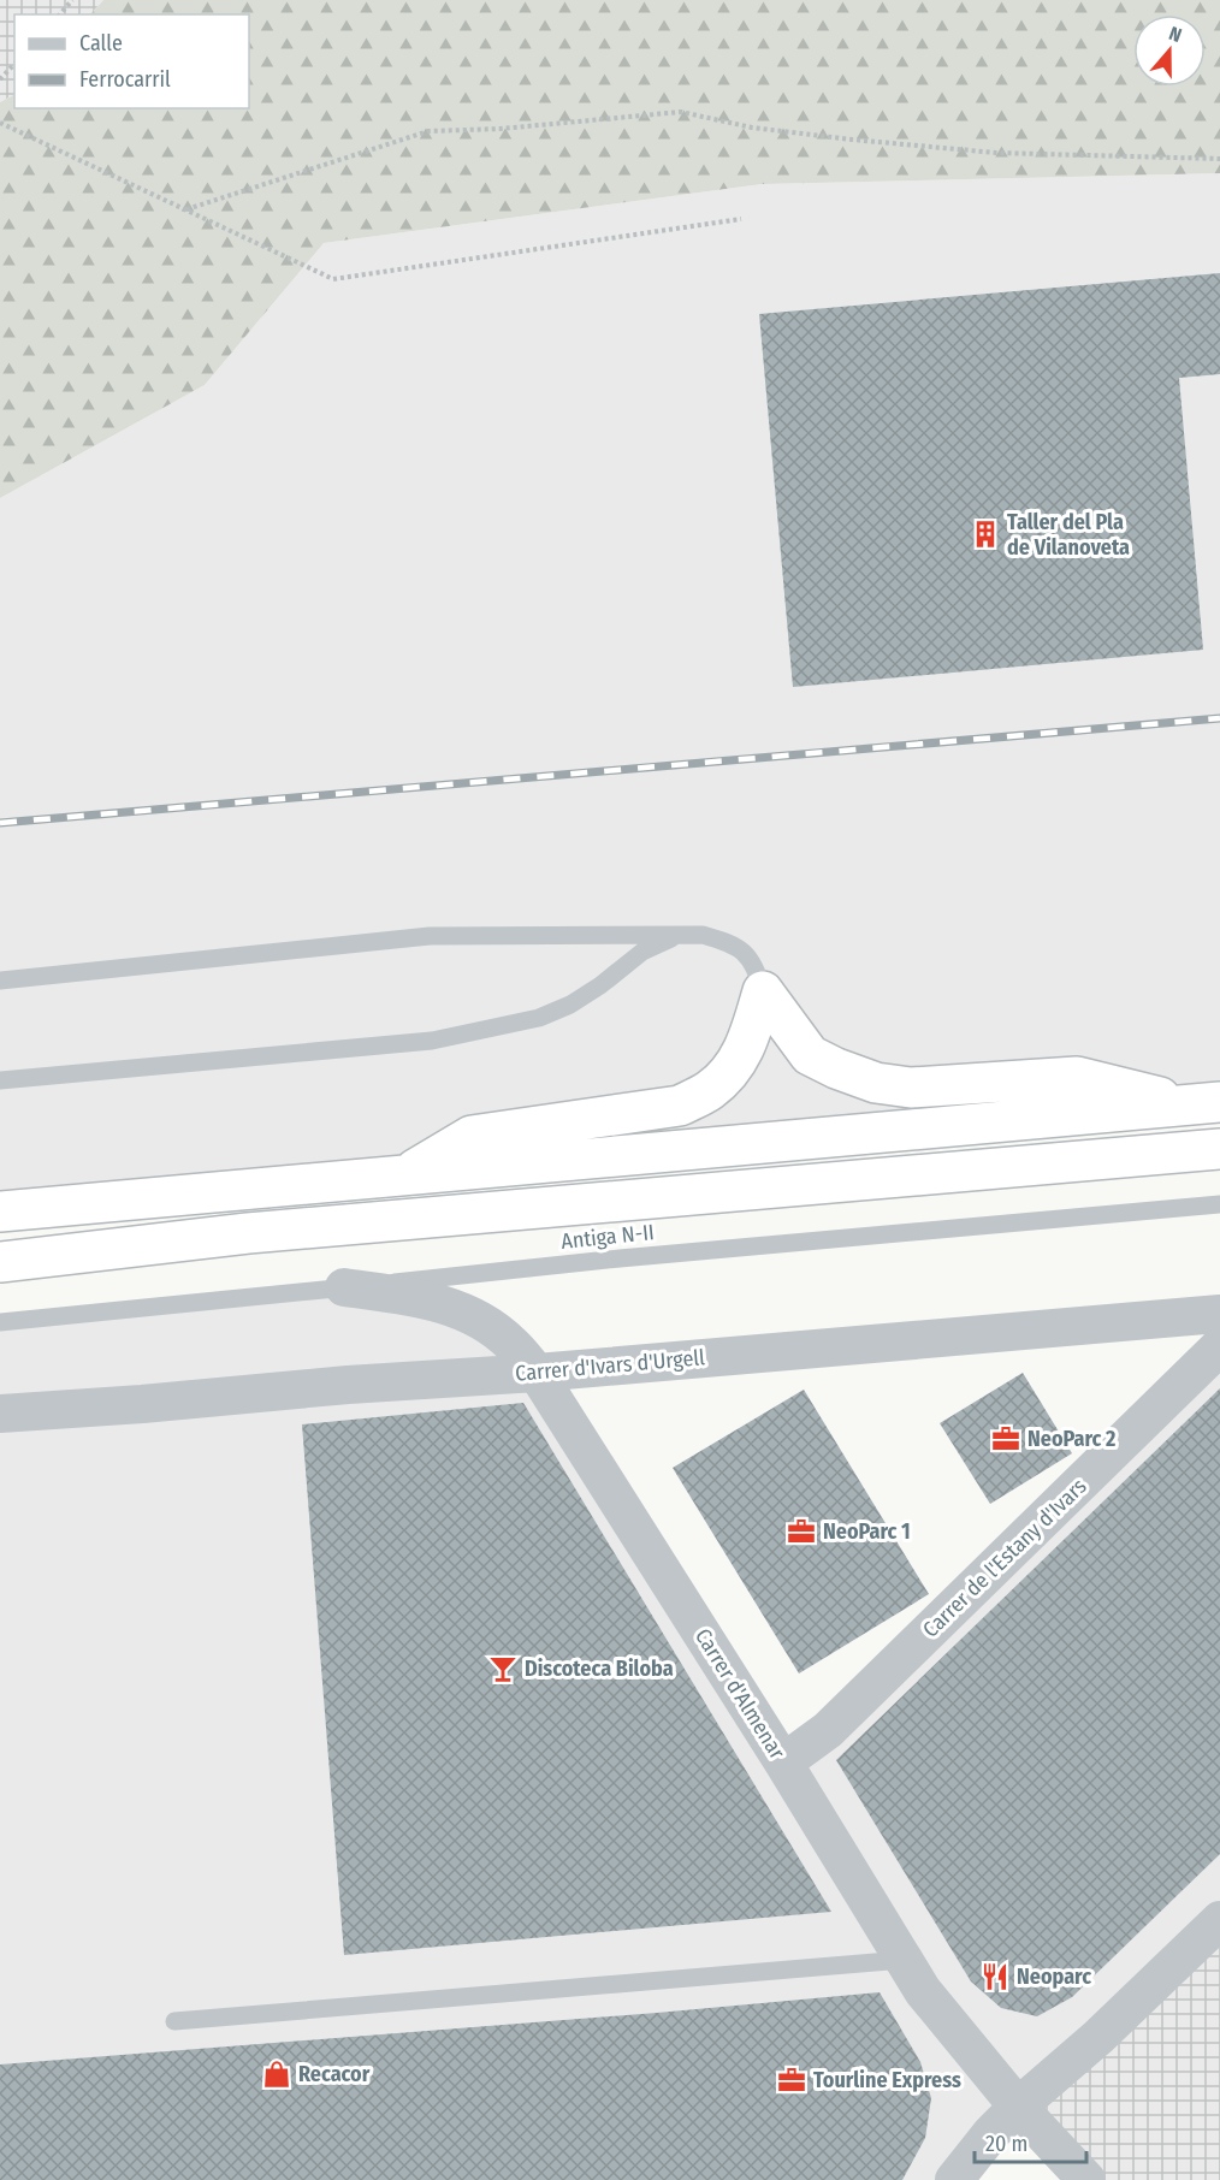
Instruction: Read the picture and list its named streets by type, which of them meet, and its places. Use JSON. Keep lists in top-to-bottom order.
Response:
{
  "streets": {
    "street": ["Carrer d'Ivars d'Urgell", "Carrer de l'Estany d'Ivars", "Carrer d'Almenar"],
    "lane": ["Antiga N-II"]
  },
  "crossings": [
    ["Antiga N-II", "Carrer d'Almenar"],
    ["Carrer d'Ivars d'Urgell", "Carrer d'Almenar"],
    ["Carrer de l'Estany d'Ivars", "Carrer d'Almenar"]
  ],
  "places": {
    "building": ["Taller del Pla de Vilanoveta"],
    "office": ["NeoParc 2", "NeoParc 1", "Tourline Express"],
    "bar": ["Discoteca Biloba"],
    "restaurant": ["Neoparc"],
    "shop": ["Recacor"]
  },
  "legend": ["Calle", "Ferrocarril"],
  "scale_bar": "20 m",
  "north": "top"
}
